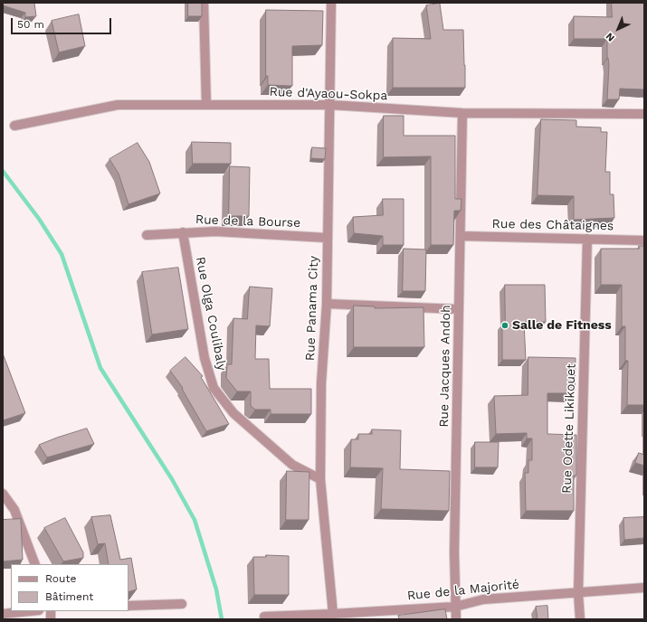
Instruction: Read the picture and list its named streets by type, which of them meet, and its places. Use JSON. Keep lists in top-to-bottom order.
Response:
{
  "streets": {
    "street": [
      "Rue d'Ayaou-Sokpa",
      "Rue de la Bourse",
      "Rue des Châtaignes",
      "Rue Panama City",
      "Rue Olga Coulibaly",
      "Rue Jacques Andoh",
      "Rue Odette Likikouet",
      "Rue de la Majorité"
    ]
  },
  "crossings": [
    ["Rue d'Ayaou-Sokpa", "Rue Panama City"],
    ["Rue d'Ayaou-Sokpa", "Rue Jacques Andoh"],
    ["Rue de la Bourse", "Rue Panama City"],
    ["Rue de la Bourse", "Rue Olga Coulibaly"],
    ["Rue des Châtaignes", "Rue Jacques Andoh"],
    ["Rue des Châtaignes", "Rue Odette Likikouet"],
    ["Rue Panama City", "Rue Olga Coulibaly"],
    ["Rue Panama City", "Rue de la Majorité"],
    ["Rue Jacques Andoh", "Rue de la Majorité"],
    ["Rue Odette Likikouet", "Rue de la Majorité"]
  ],
  "places": ["Salle de Fitness"],
  "legend": ["Route", "Bâtiment"],
  "scale_bar": "50 m",
  "north": "bottom left"
}
